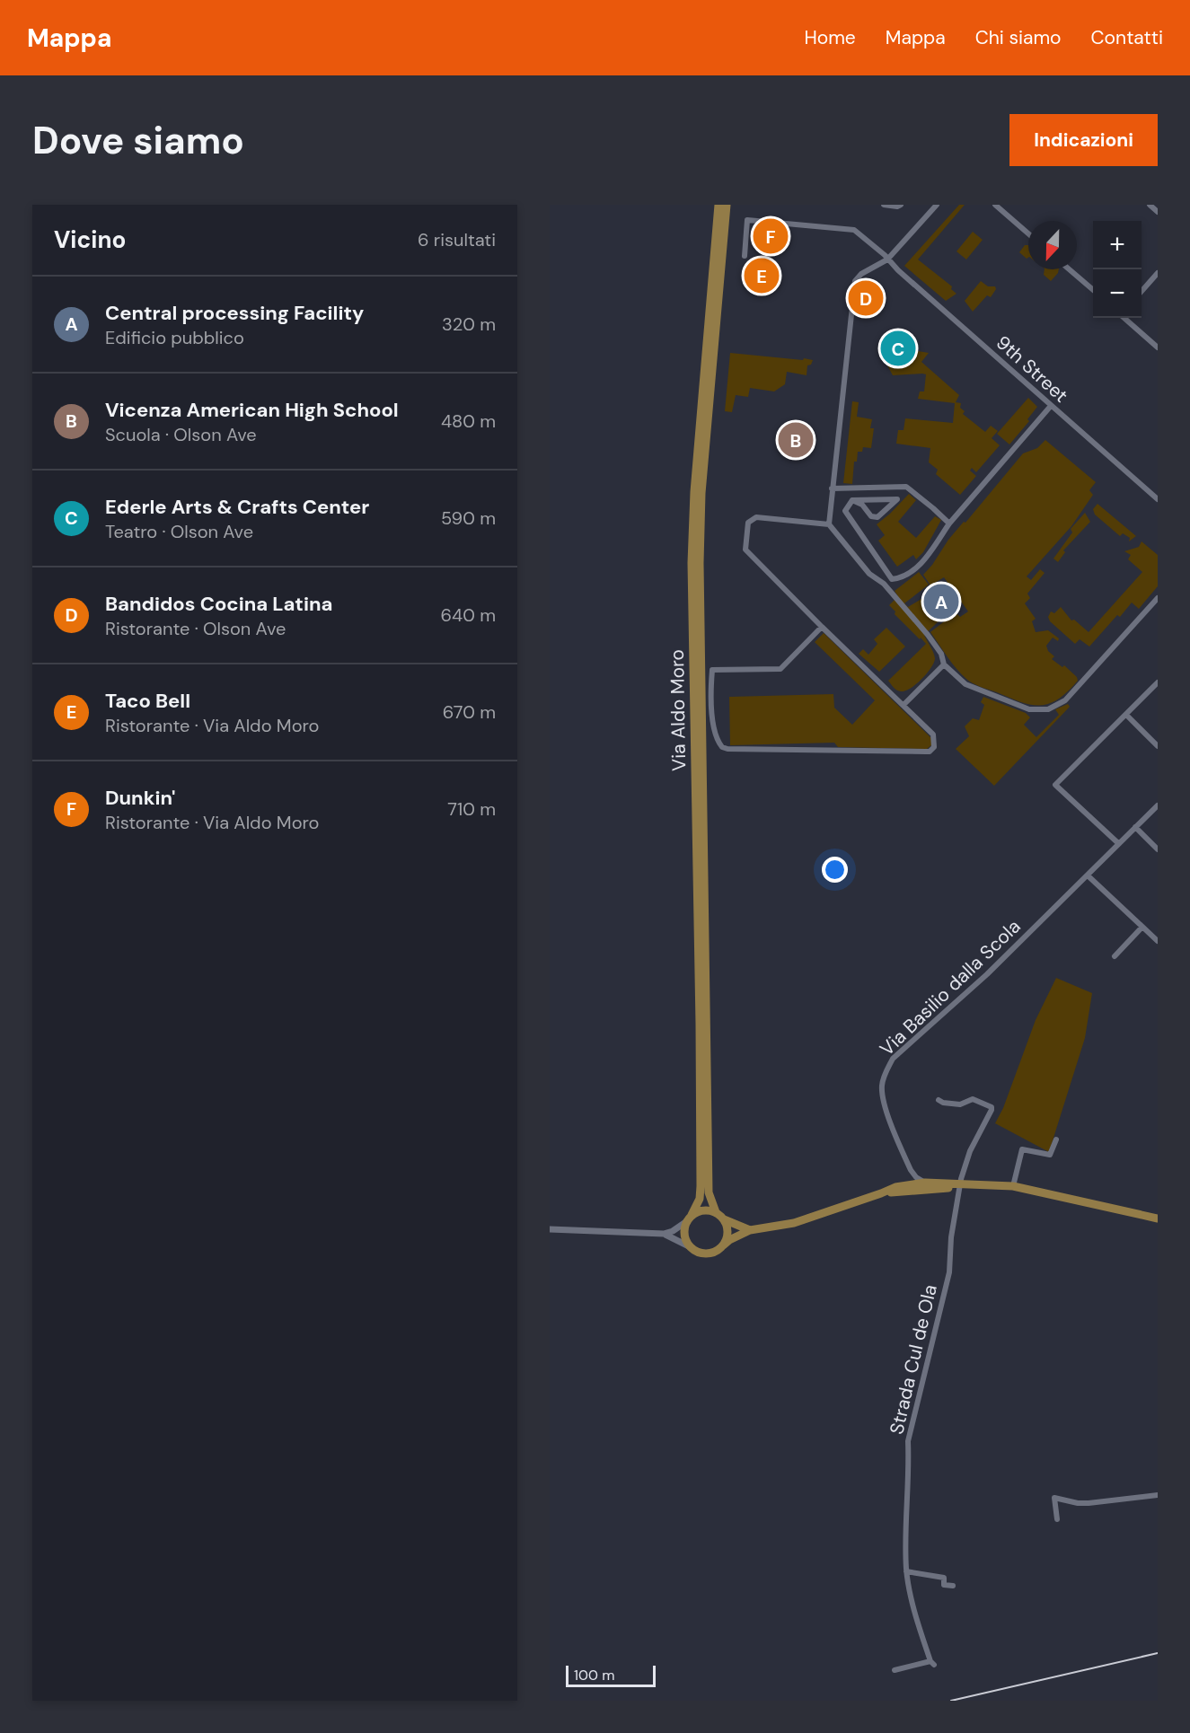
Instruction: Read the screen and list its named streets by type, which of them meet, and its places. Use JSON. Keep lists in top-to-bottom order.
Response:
{
  "streets": {
    "main road": ["Via Aldo Moro"],
    "street": ["9th Street", "Via Basilio dalla Scola", "Strada Cul de Ola"]
  },
  "scale_bar": "100 m",
  "north": "bottom",
  "page": {
    "header": "Mappa",
    "nav": [
      "Home",
      "Mappa",
      "Chi siamo",
      "Contatti"
    ],
    "buttons": "Indicazioni",
    "title": "Dove siamo",
    "heading": ["Vicino", "6 risultati"],
    "pins": [
      "F",
      "E",
      "D",
      "C",
      "B",
      "A"
    ],
    "map_buttons": ["+", "−"],
    "list": [
      {
        "mark": "A",
        "name": "Central processing Facility",
        "note": "Edificio pubblico",
        "value": "320 m"
      },
      {
        "mark": "B",
        "name": "Vicenza American High School",
        "note": "Scuola · Olson Ave",
        "value": "480 m"
      },
      {
        "mark": "C",
        "name": "Ederle Arts & Crafts Center",
        "note": "Teatro · Olson Ave",
        "value": "590 m"
      },
      {
        "mark": "D",
        "name": "Bandidos Cocina Latina",
        "note": "Ristorante · Olson Ave",
        "value": "640 m"
      },
      {
        "mark": "E",
        "name": "Taco Bell",
        "note": "Ristorante · Via Aldo Moro",
        "value": "670 m"
      },
      {
        "mark": "F",
        "name": "Dunkin'",
        "note": "Ristorante · Via Aldo Moro",
        "value": "710 m"
      }
    ],
    "scale": "100 m"
  }
}
